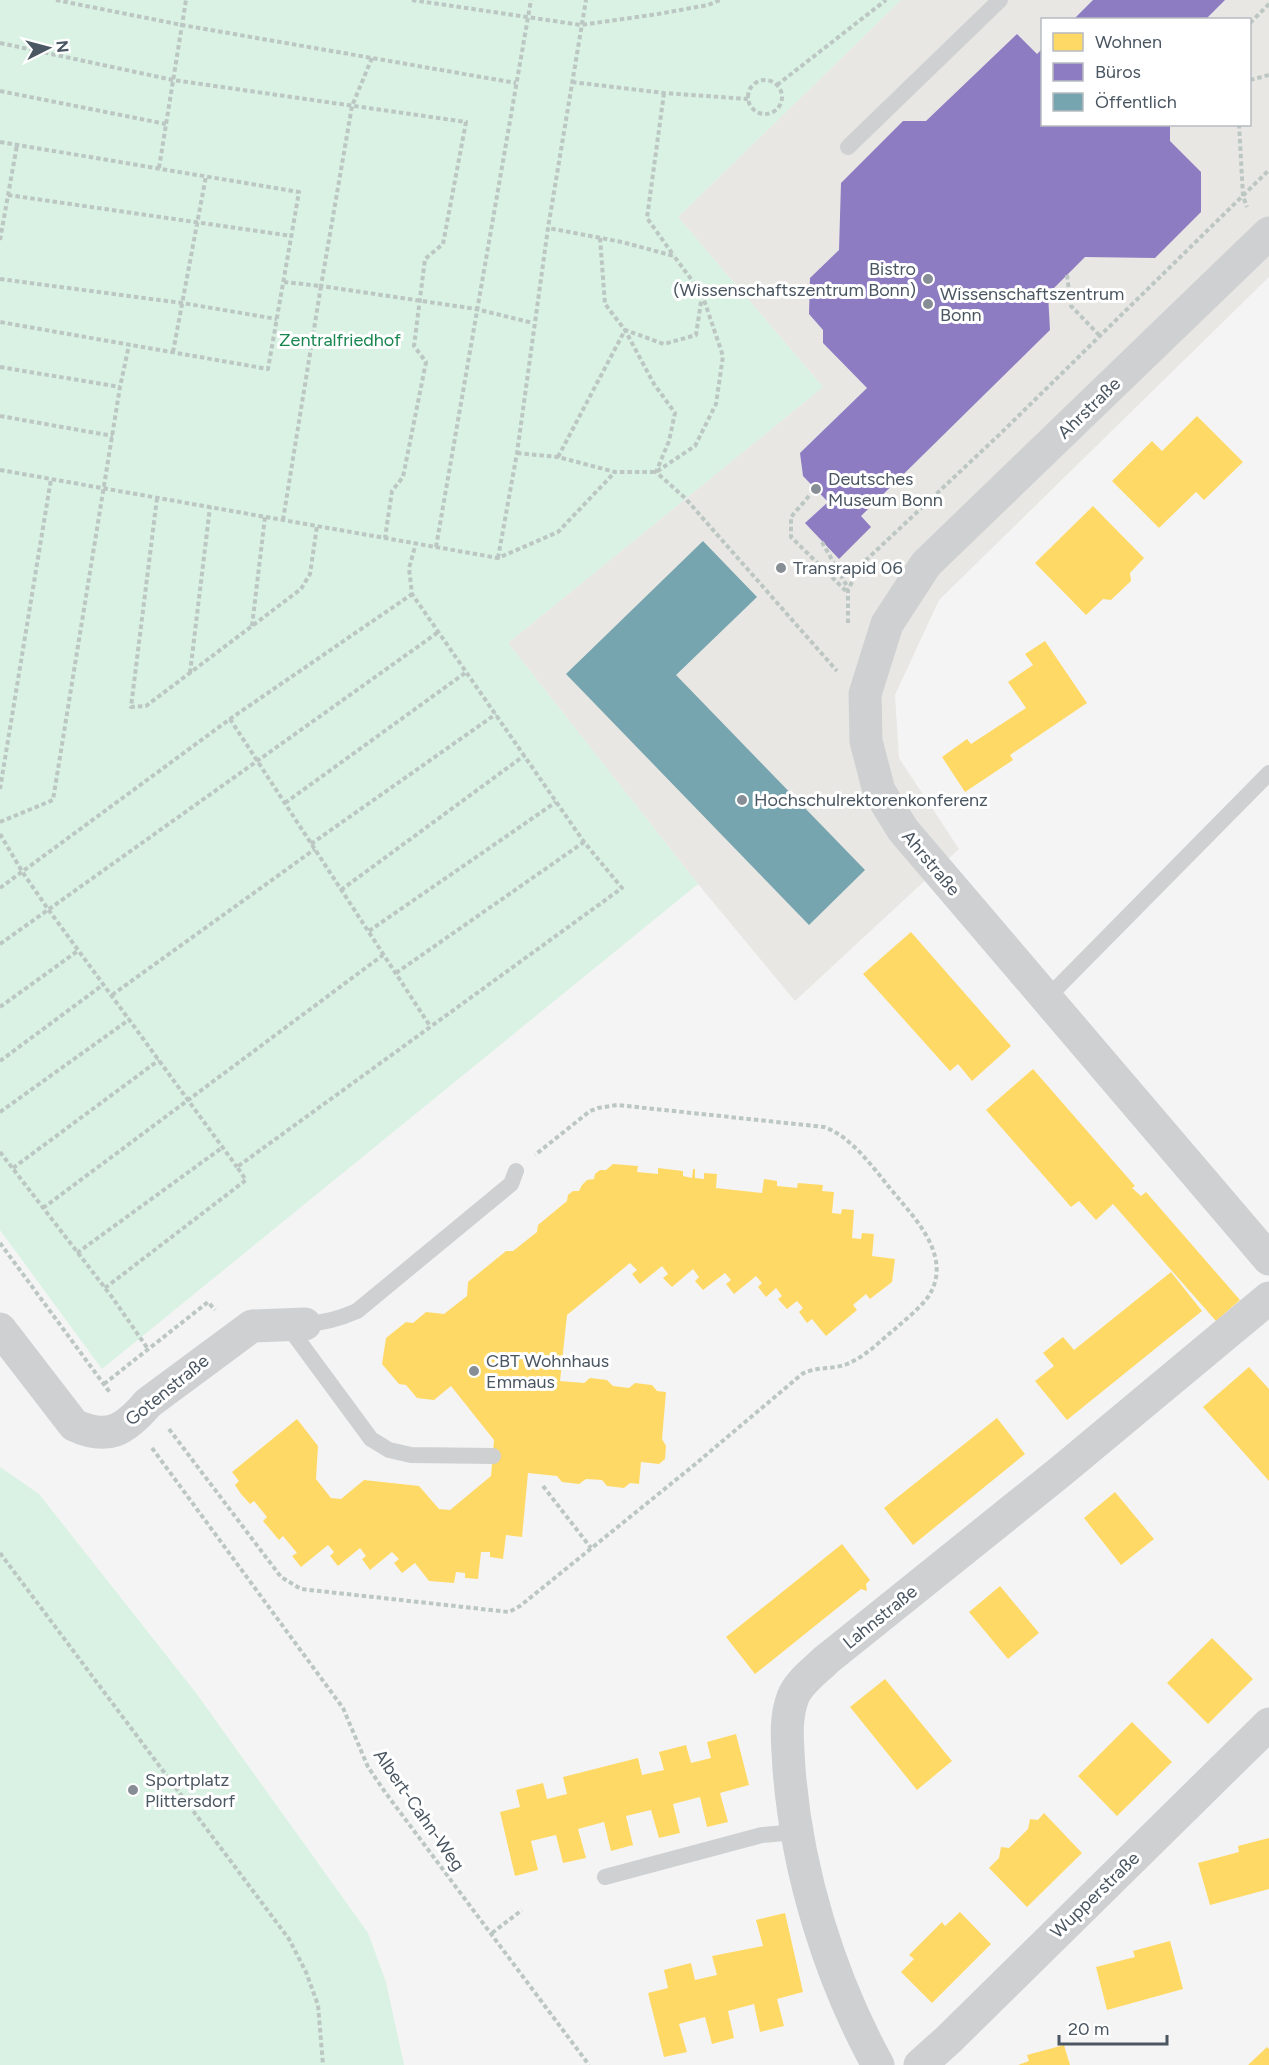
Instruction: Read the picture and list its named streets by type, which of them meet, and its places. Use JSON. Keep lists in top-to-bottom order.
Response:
{
  "streets": {
    "street": [
      "Ahrstraße",
      "Gotenstraße",
      "Lahnstraße",
      "Wupperstraße"
    ],
    "path": ["Albert-Cahn-Weg"]
  },
  "crossings": [
    ["Gotenstraße", "Albert-Cahn-Weg"]
  ],
  "parks": ["Zentralfriedhof"],
  "places": [
    "Bistro (Wissenschaftszentrum Bonn)",
    "Wissenschaftszentrum Bonn",
    "Deutsches Museum Bonn",
    "Transrapid 06",
    "Hochschulrektorenkonferenz",
    "CBT Wohnhaus Emmaus",
    "Sportplatz Plittersdorf"
  ],
  "legend": ["Wohnen", "Büros", "Öffentlich"],
  "scale_bar": "20 m",
  "north": "right"
}
